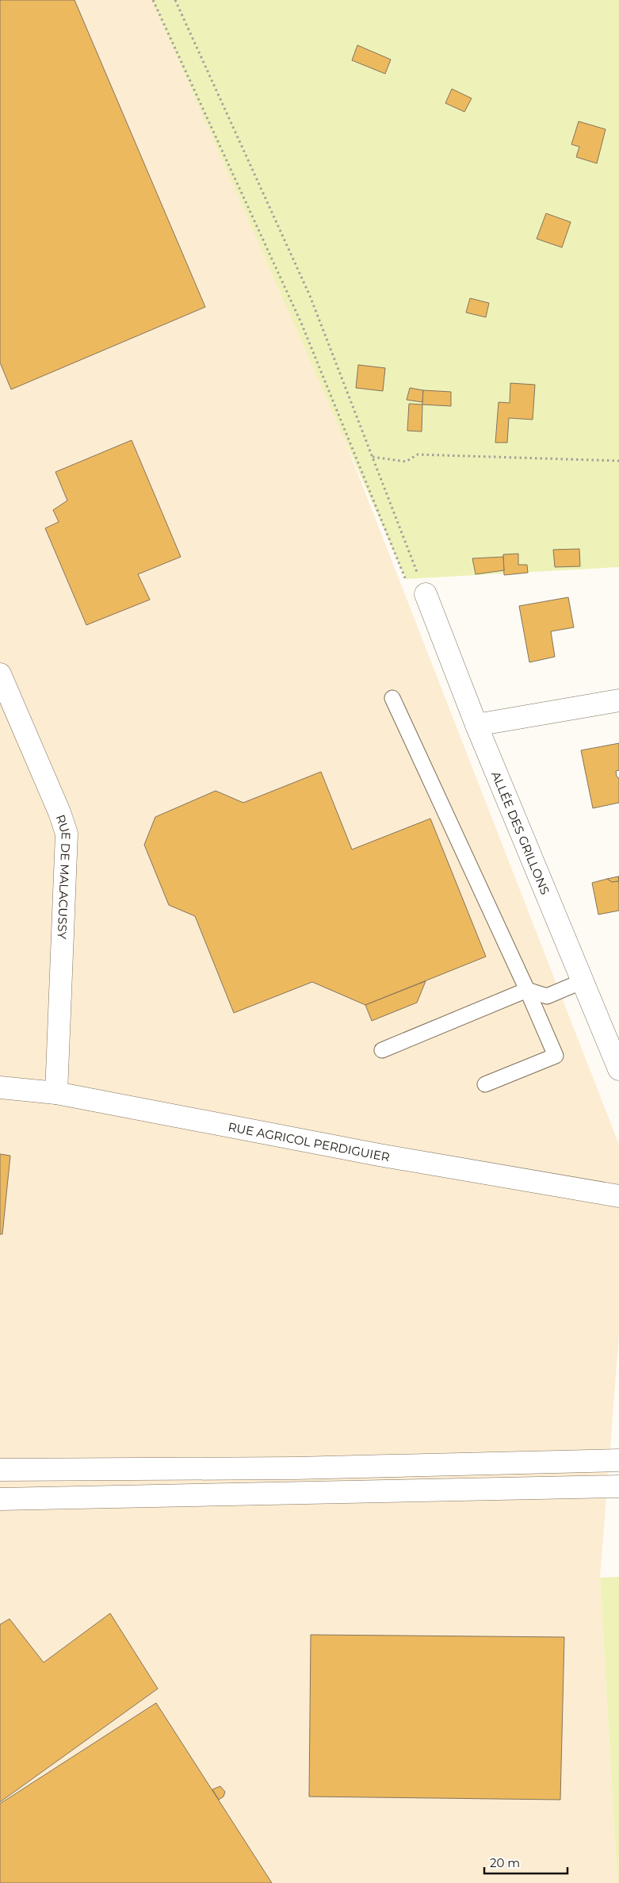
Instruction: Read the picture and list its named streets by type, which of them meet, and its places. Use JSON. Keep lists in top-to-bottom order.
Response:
{
  "streets": {
    "main road": ["ALLÉE DES GRILLONS", "RUE DE MALACUSSY", "RUE AGRICOL PERDIGUIER"]
  },
  "crossings": [
    ["RUE DE MALACUSSY", "RUE AGRICOL PERDIGUIER"]
  ],
  "scale_bar": "20 m"
}
